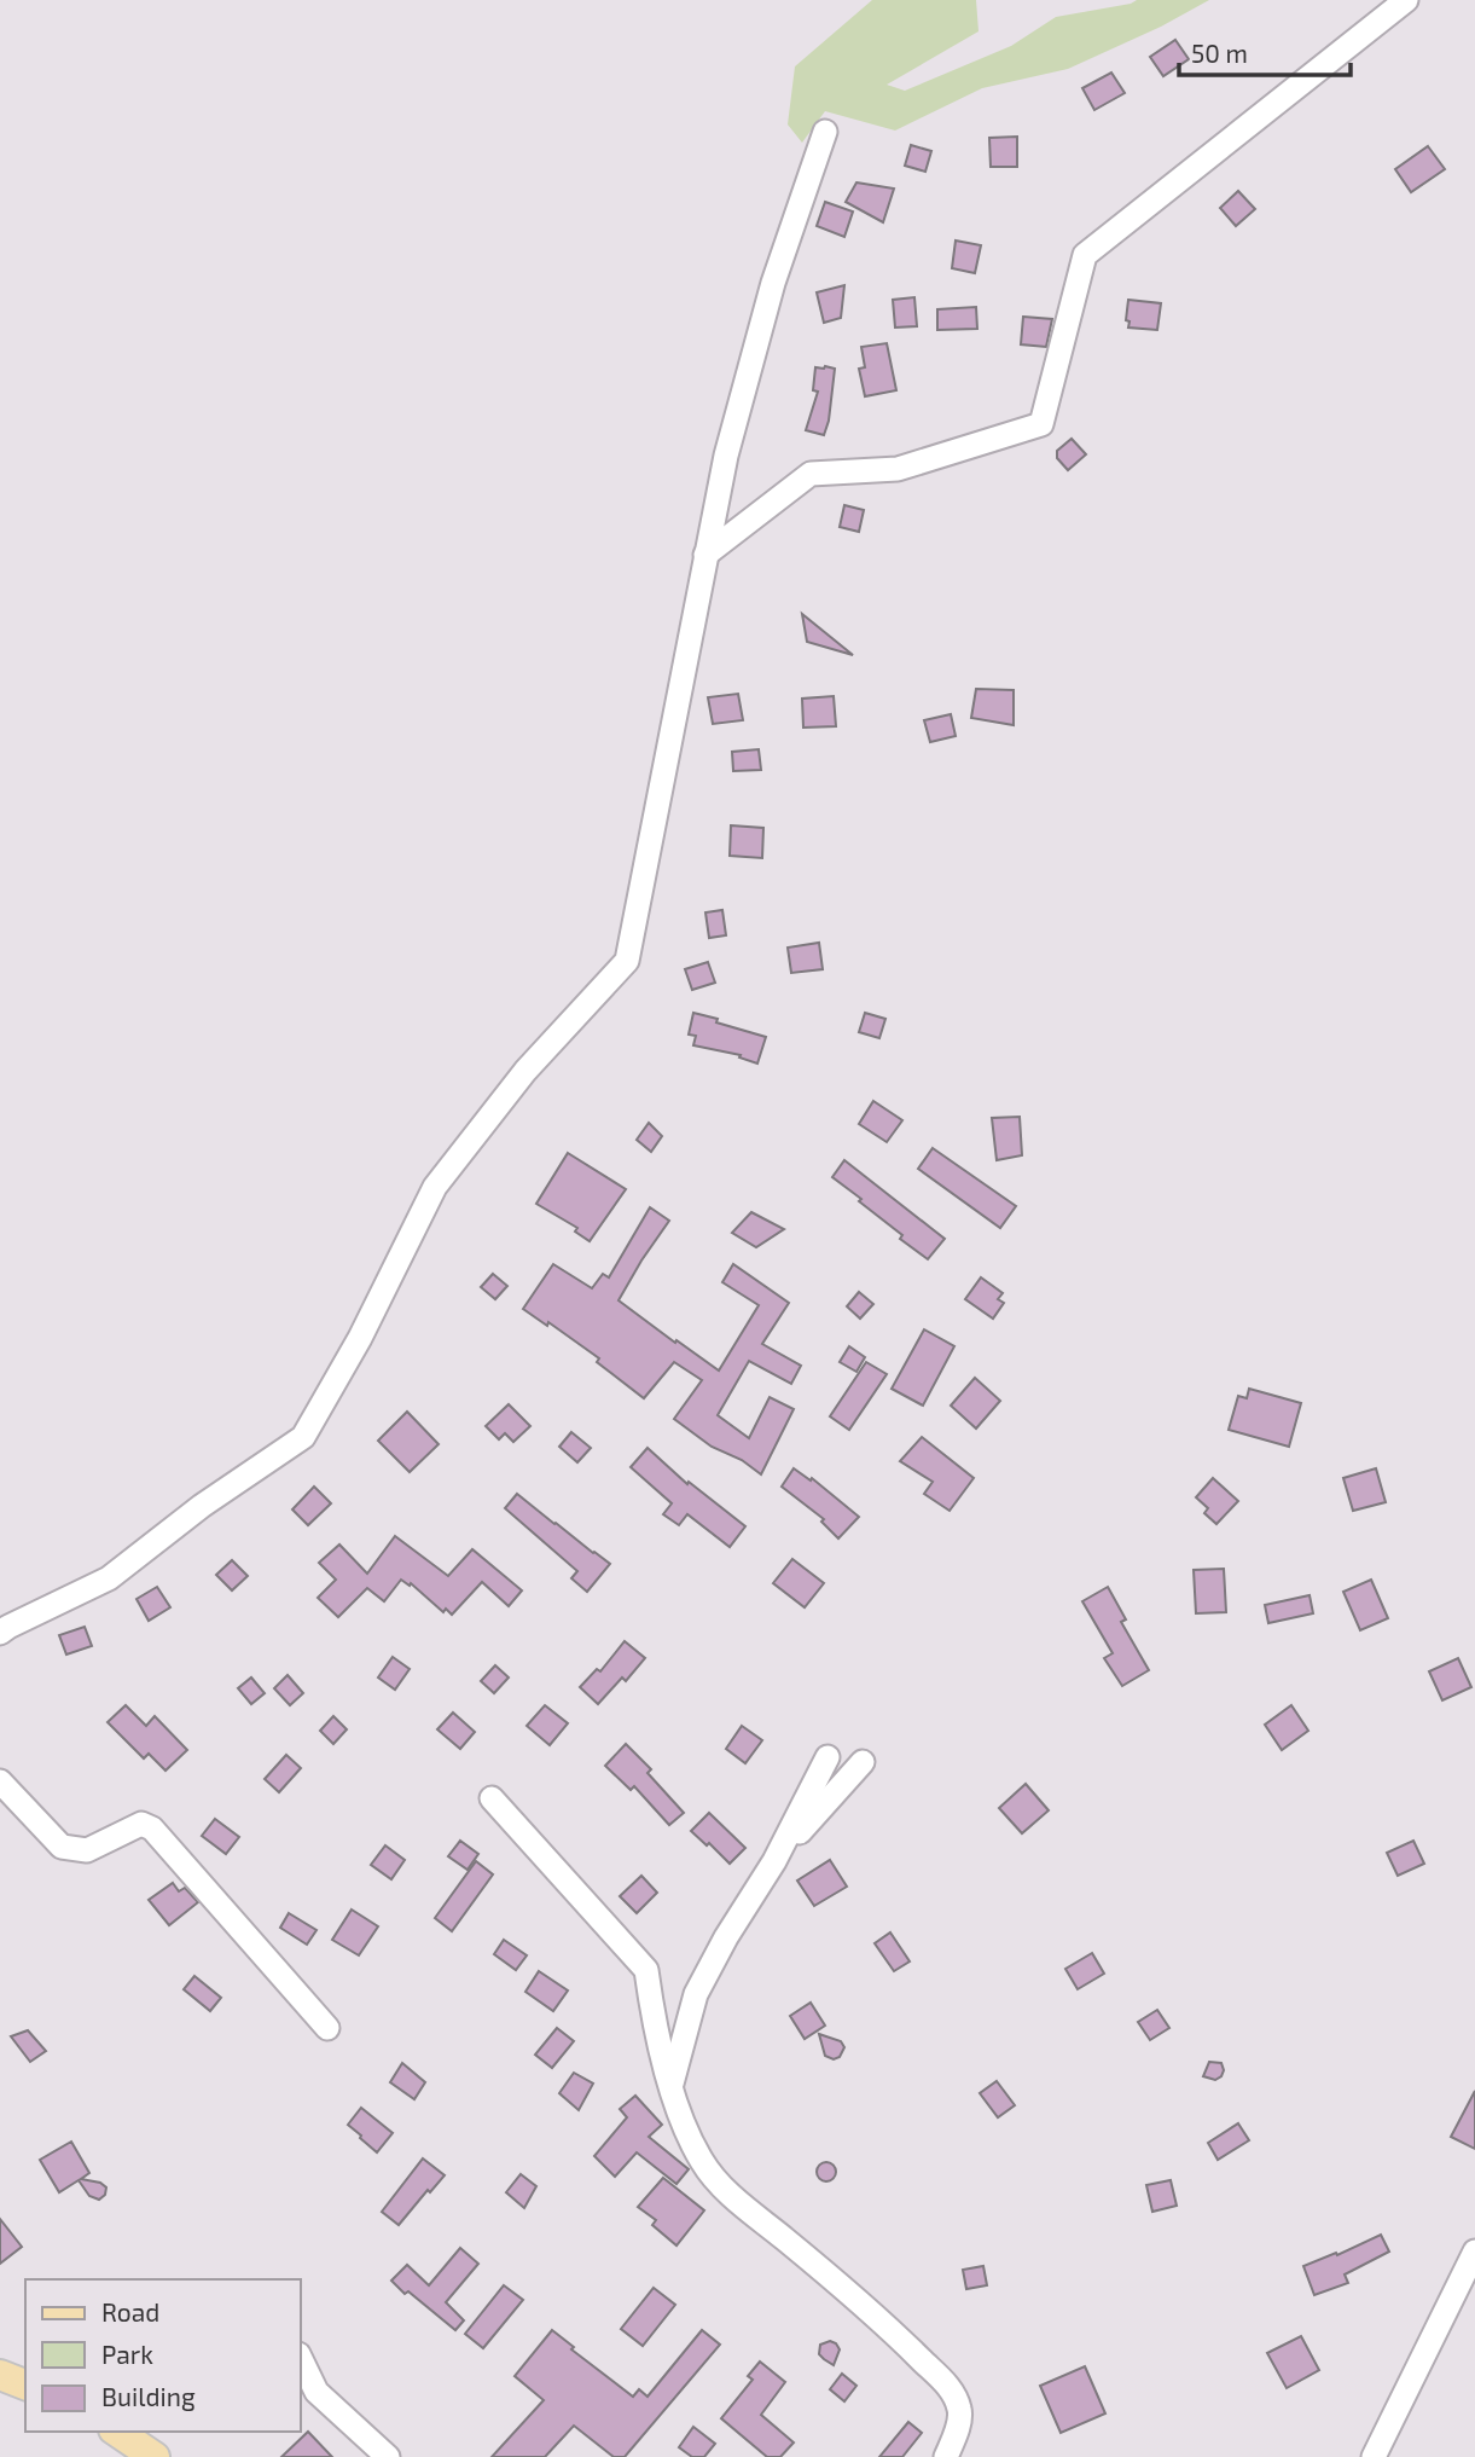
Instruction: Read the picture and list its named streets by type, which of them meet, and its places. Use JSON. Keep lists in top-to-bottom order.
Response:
{
  "legend": ["Road", "Park", "Building"],
  "scale_bar": "50 m"
}
